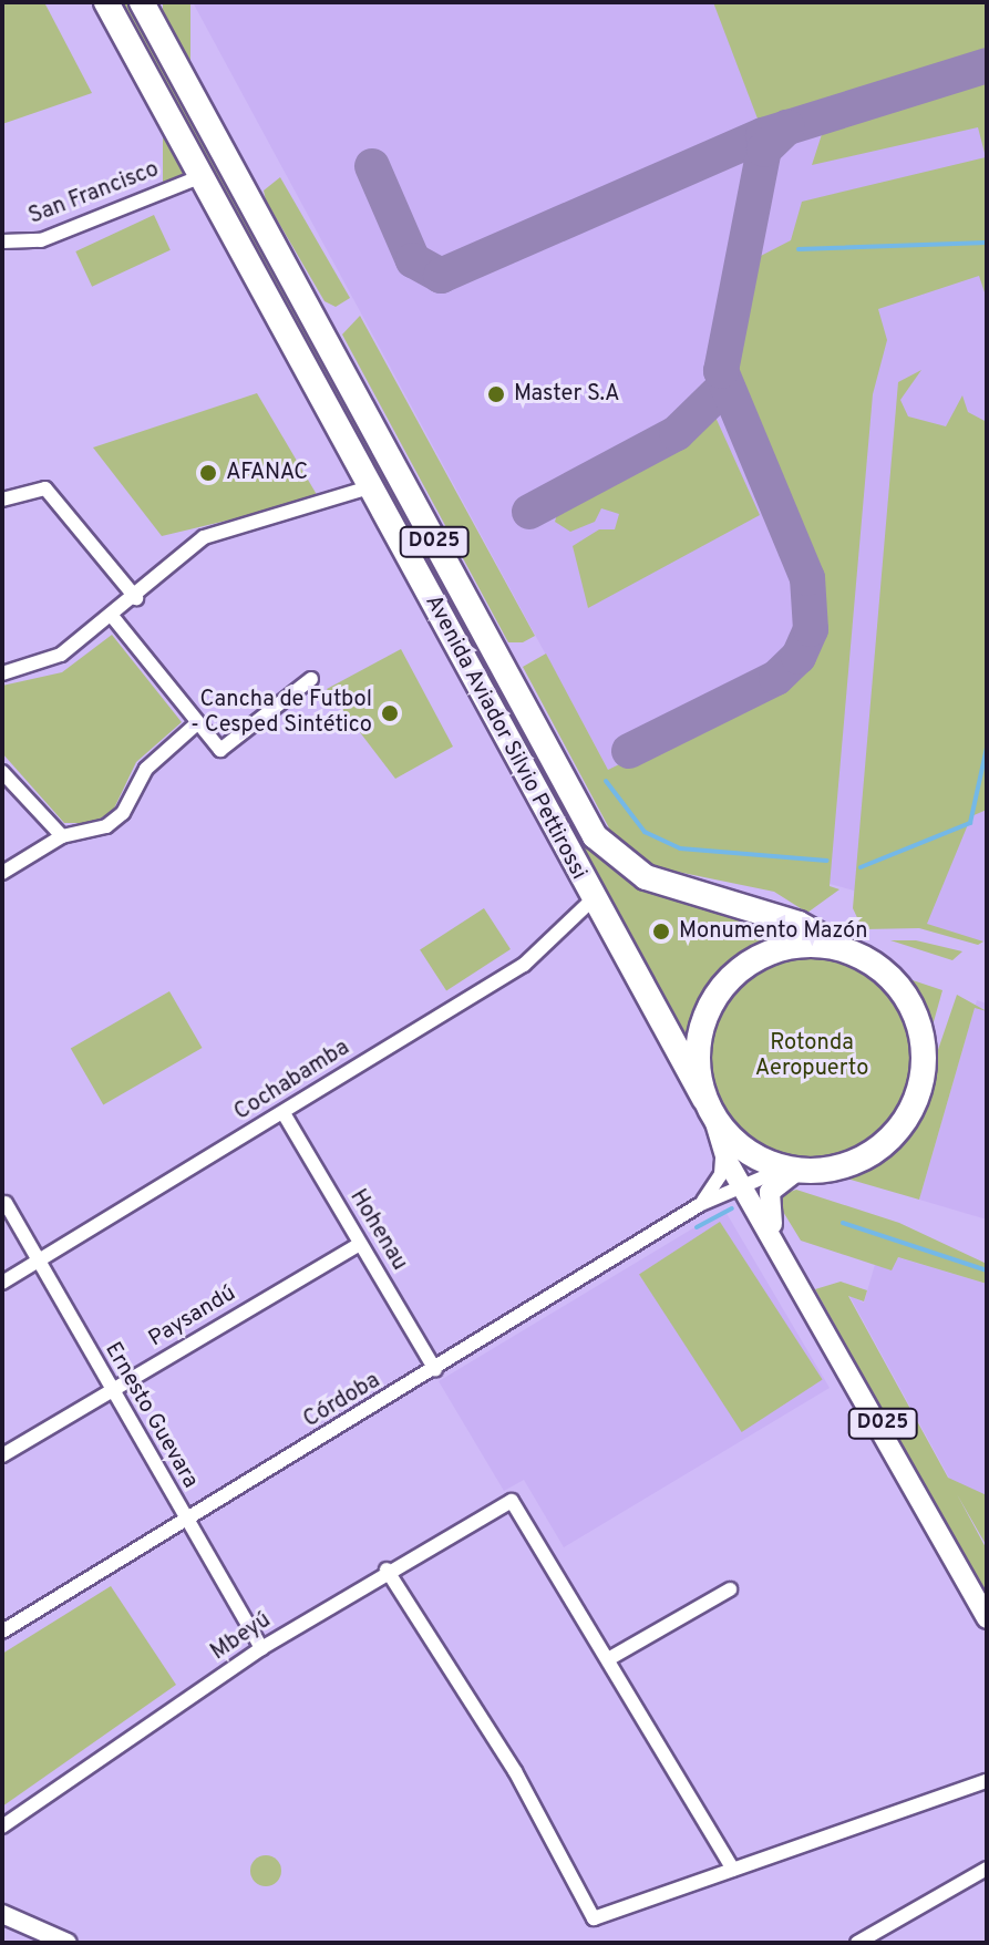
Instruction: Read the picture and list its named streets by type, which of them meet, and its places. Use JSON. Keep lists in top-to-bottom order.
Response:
{
  "streets": {
    "highway": ["D025", "Avenida Aviador Silvio Pettirossi"],
    "street": [
      "San Francisco",
      "Cochabamba",
      "Hohenau",
      "Paysandú",
      "Córdoba",
      "Ernesto Guevara",
      "Mbeyú"
    ]
  },
  "crossings": [
    ["San Francisco", "Avenida Aviador Silvio Pettirossi"],
    ["D025", "Avenida Aviador Silvio Pettirossi"],
    ["D025", "Córdoba"],
    ["Avenida Aviador Silvio Pettirossi", "Cochabamba"],
    ["Avenida Aviador Silvio Pettirossi", "Córdoba"],
    ["Cochabamba", "Hohenau"],
    ["Cochabamba", "Ernesto Guevara"],
    ["Hohenau", "Paysandú"],
    ["Hohenau", "Córdoba"],
    ["Paysandú", "Ernesto Guevara"],
    ["Córdoba", "Ernesto Guevara"],
    ["Ernesto Guevara", "Mbeyú"]
  ],
  "parks": ["Rotonda Aeropuerto"],
  "places": [
    "Master S.A",
    "AFANAC",
    "Cancha de Futbol - Cesped Sintético",
    "Monumento Mazón"
  ]
}
